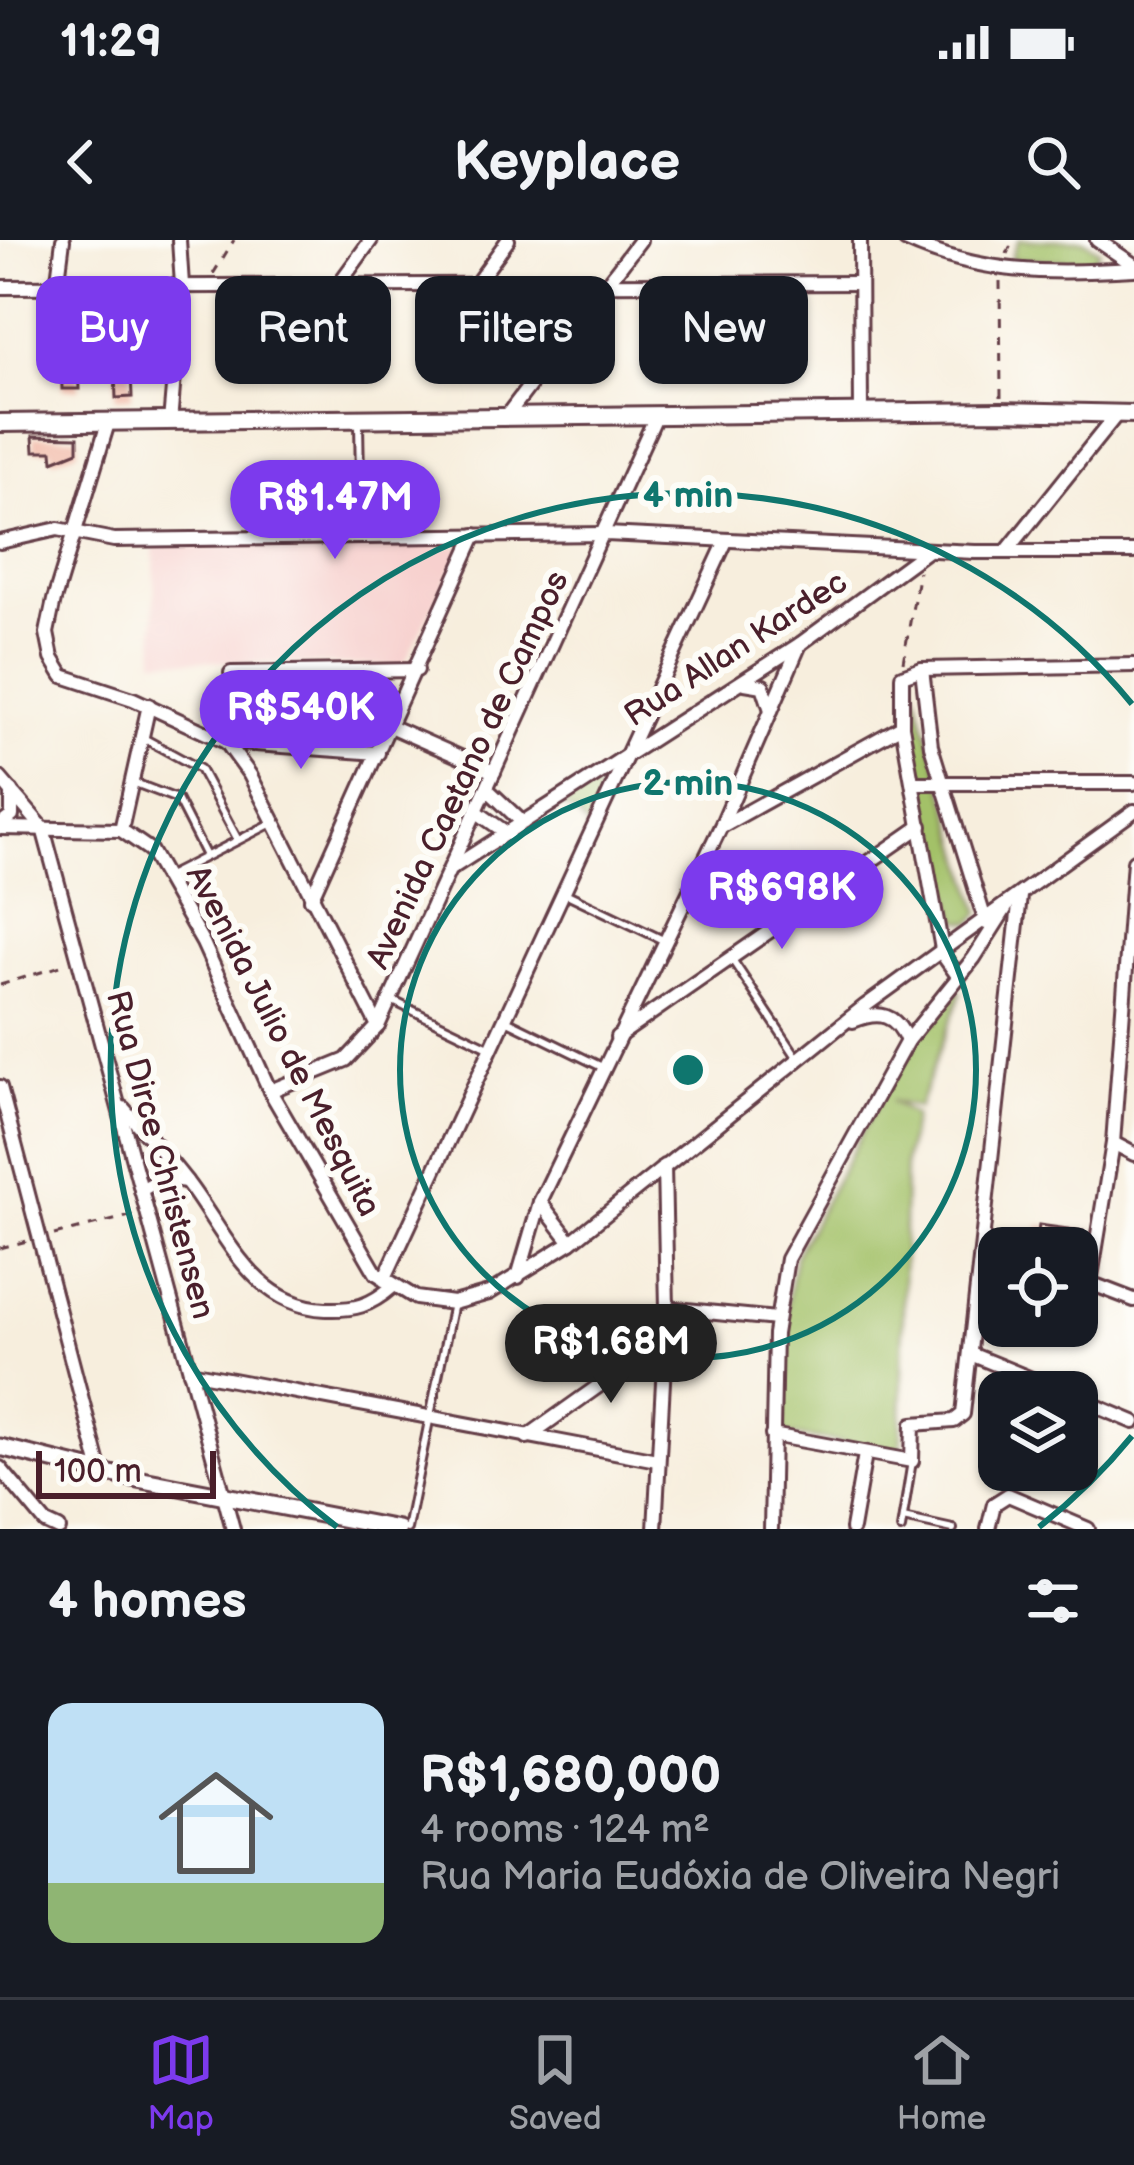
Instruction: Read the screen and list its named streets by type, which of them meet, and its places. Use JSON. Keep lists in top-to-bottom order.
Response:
{
  "streets": {
    "street": [
      "Rua Allan Kardec",
      "Avenida Caetano de Campos",
      "Avenida Julio de Mesquita",
      "Rua Dirce Christensen"
    ]
  },
  "crossings": [
    ["Rua Allan Kardec", "Avenida Caetano de Campos"],
    ["Avenida Caetano de Campos", "Avenida Julio de Mesquita"]
  ],
  "scale_bar": "100 m",
  "page": {
    "status": "11:29",
    "header": "Keyplace",
    "chip": [
      "Buy",
      "Rent",
      "Filters",
      "New"
    ],
    "price": [
      "R$1.47M",
      "R$540K",
      "R$698K",
      "R$1.68M"
    ],
    "scale": "100 m",
    "heading": "4 homes",
    "list": [
      {
        "name": "R$1,680,000",
        "note": "4 rooms · 124 m² · Rua Maria Eudóxia de Oliveira Negri"
      }
    ],
    "tabs": ["Map", "Saved", "Home"]
  },
  "rings": ["4 min", "2 min"]
}
